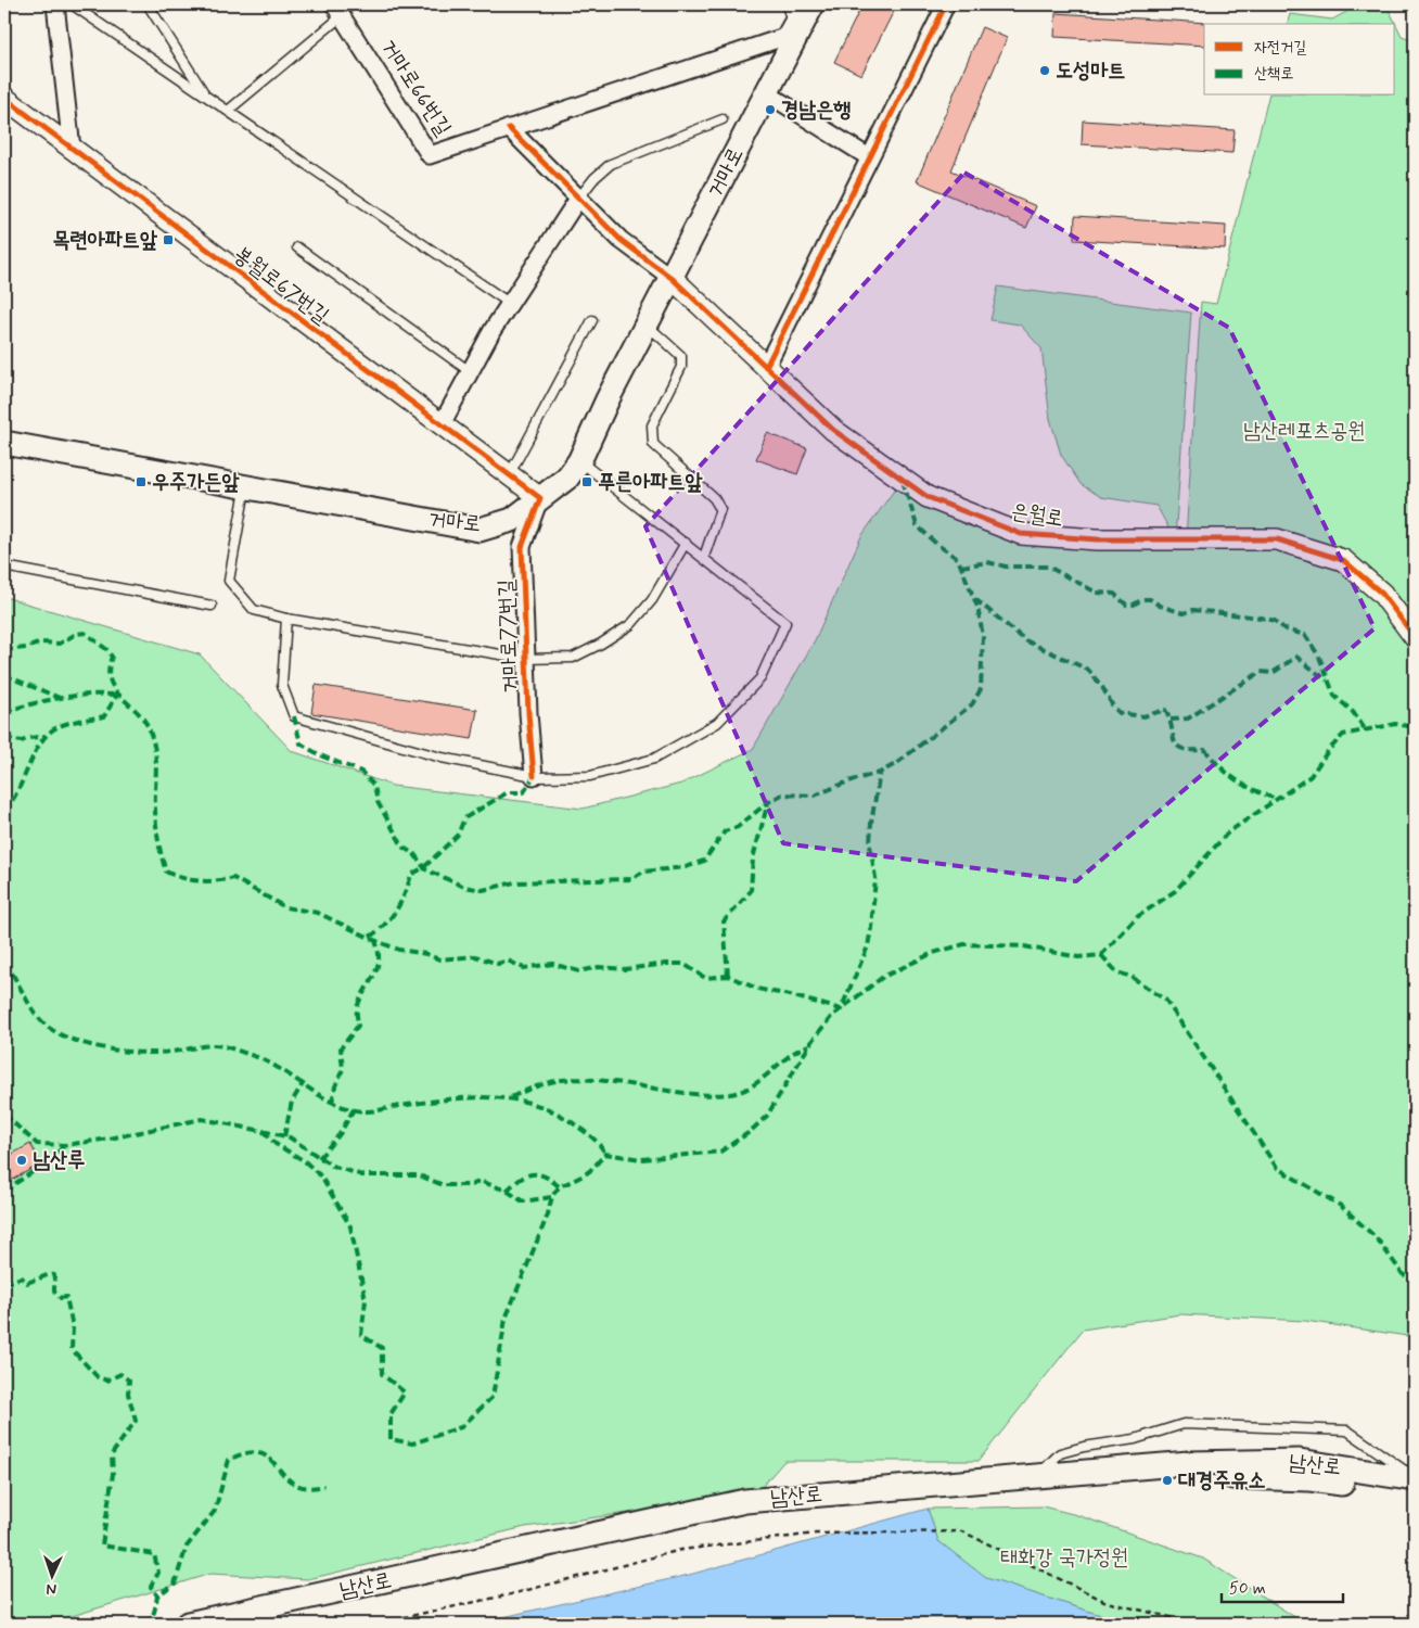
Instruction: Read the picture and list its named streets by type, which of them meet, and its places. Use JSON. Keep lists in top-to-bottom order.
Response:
{
  "streets": {
    "main road": ["거마로", "남산로"],
    "street": [
      "거마로66번길",
      "봉월로67번길",
      "은월로",
      "거마로77번길"
    ]
  },
  "crossings": [
    ["거마로66번길", "거마로"],
    ["거마로", "봉월로67번길"],
    ["거마로", "은월로"],
    ["거마로", "거마로77번길"],
    ["봉월로67번길", "거마로77번길"]
  ],
  "parks": ["남산레포츠공원", "태화강 국가정원"],
  "places": {
    "other": [
      "도성마트",
      "경남은행",
      "남산루",
      "대경주유소"
    ],
    "transit": ["목련아파트앞", "우주가든앞", "푸른아파트앞"]
  },
  "legend": ["자전거길", "산책로"],
  "scale_bar": "50 m",
  "north": "bottom"
}
